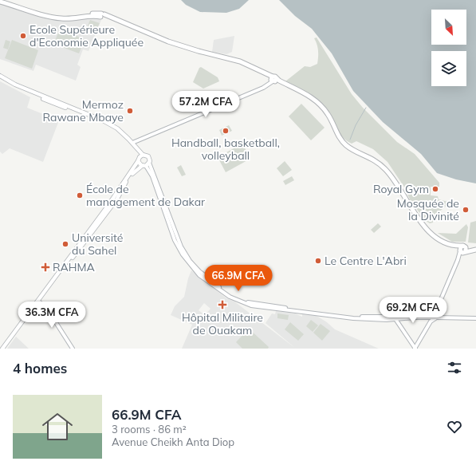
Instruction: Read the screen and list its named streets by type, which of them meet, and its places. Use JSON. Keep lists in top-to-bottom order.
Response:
{
  "places": {
    "other": [
      "Ecole Supérieure d'Economie Appliquée",
      "Mermoz Rawane Mbaye",
      "Handball, basketball, volleyball",
      "Royal Gym",
      "École de management de Dakar",
      "Mosquée de la Divinité",
      "Université du Sahel",
      "Le Centre L'Abri"
    ],
    "health": ["RAHMA", "Hôpital Militaire de Ouakam"]
  },
  "north": "bottom right",
  "page": {
    "price": [
      "57.2M CFA",
      "66.9M CFA",
      "69.2M CFA",
      "36.3M CFA"
    ],
    "heading": "4 homes",
    "list": [
      {
        "name": "66.9M CFA",
        "note": "3 rooms · 86 m² · Avenue Cheikh Anta Diop"
      }
    ]
  }
}
